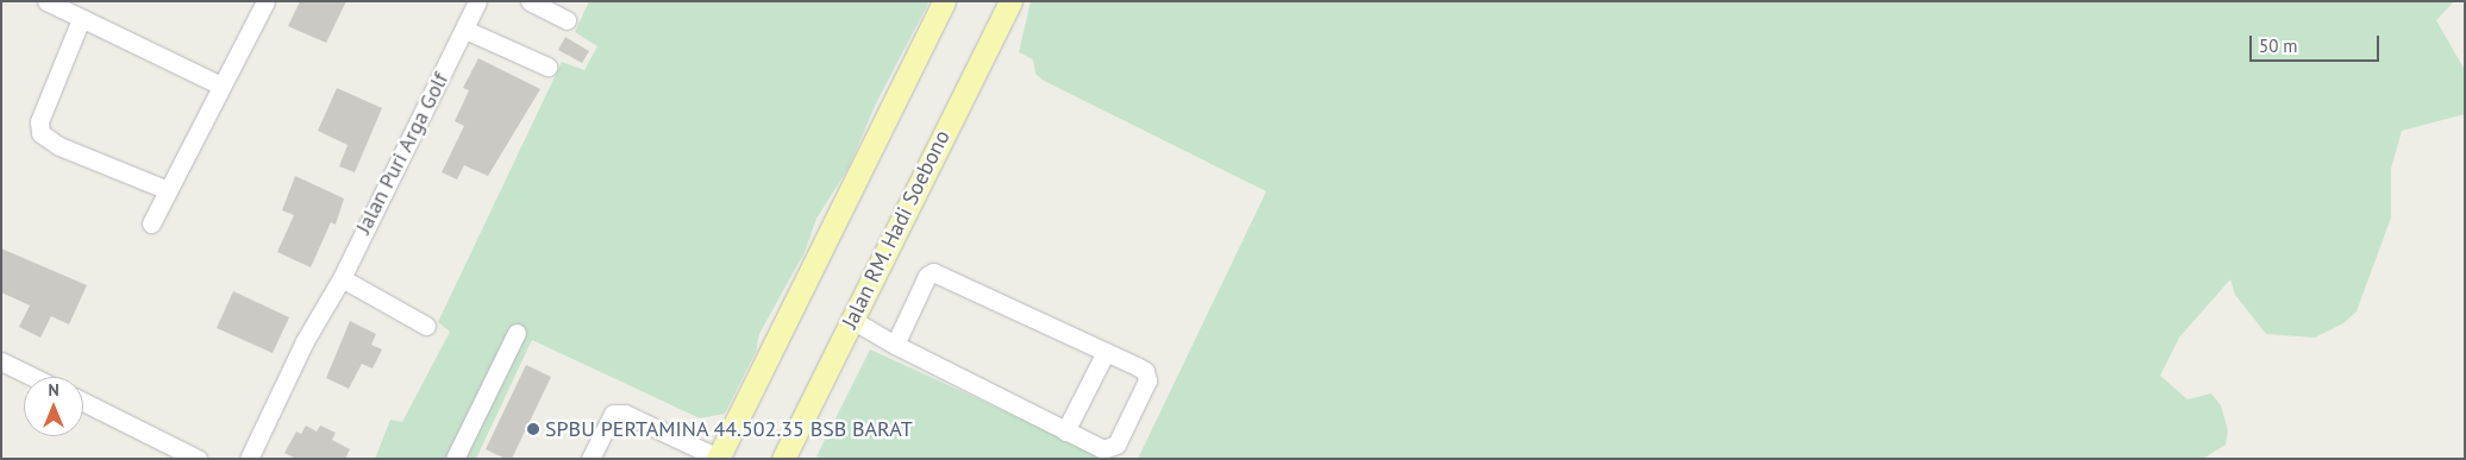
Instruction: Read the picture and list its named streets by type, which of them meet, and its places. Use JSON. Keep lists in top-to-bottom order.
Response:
{
  "streets": {
    "main road": ["Jalan RM. Hadi Soebono"],
    "street": ["Jalan Puri Arga Golf"]
  },
  "places": ["SPBU PERTAMINA 44.502.35 BSB BARAT"],
  "scale_bar": "50 m",
  "north": "top"
}
